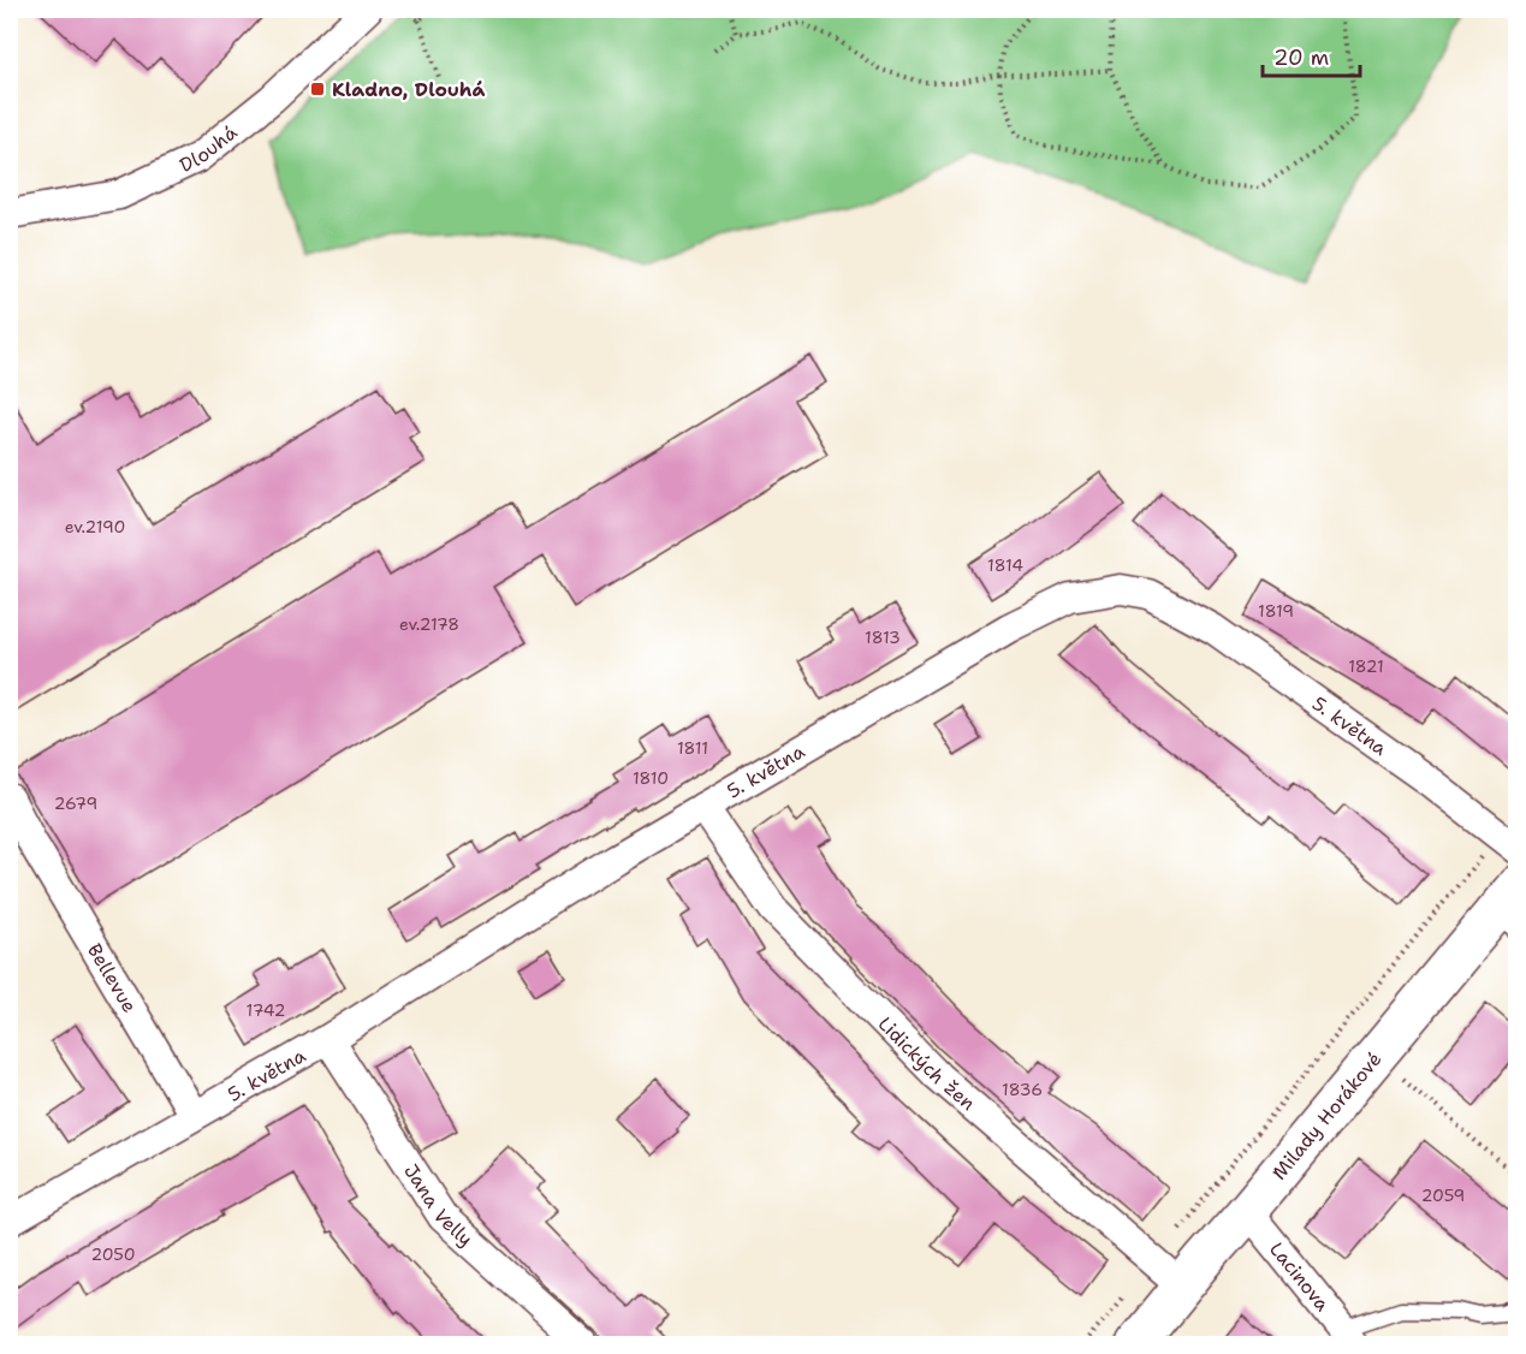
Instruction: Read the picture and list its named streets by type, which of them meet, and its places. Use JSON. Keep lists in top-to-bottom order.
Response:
{
  "streets": {
    "main road": ["Milady Horákové"],
    "street": [
      "Dlouhá",
      "5. května",
      "Bellevue",
      "Lidických žen",
      "Jana Velly",
      "Lacinova"
    ]
  },
  "crossings": [
    ["5. května", "Bellevue"],
    ["5. května", "Lidických žen"],
    ["5. května", "Jana Velly"],
    ["Lidických žen", "Milady Horákové"],
    ["Milady Horákové", "Lacinova"]
  ],
  "places": {
    "transit": ["Kladno, Dlouhá"]
  },
  "house_numbers": [
    "ev.2190",
    "1814",
    "1819",
    "ev.2178",
    "1813",
    "1821",
    "1811",
    "1810",
    "2679",
    "1742",
    "1836",
    "2059",
    "2050"
  ],
  "scale_bar": "20 m"
}
